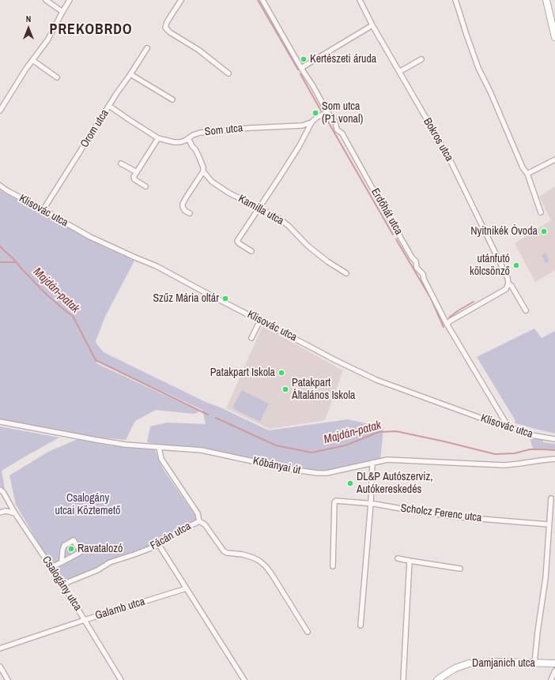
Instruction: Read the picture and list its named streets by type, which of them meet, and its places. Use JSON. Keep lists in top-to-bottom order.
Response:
{
  "streets": {
    "main road": ["Damjanich utca"],
    "street": [
      "Orom utca",
      "Som utca",
      "Bokros utca",
      "Kamilla utca",
      "Klisovác utca",
      "Erdőhát utca",
      "Kőbányai út",
      "Scholcz Ferenc utca",
      "Fácán utca",
      "Csalogány utca",
      "Galamb utca"
    ]
  },
  "crossings": [
    ["Orom utca", "Som utca"],
    ["Orom utca", "Klisovác utca"],
    ["Som utca", "Kamilla utca"],
    ["Som utca", "Erdőhát utca"],
    ["Klisovác utca", "Erdőhát utca"],
    ["Kőbányai út", "Fácán utca"],
    ["Fácán utca", "Csalogány utca"],
    ["Csalogány utca", "Galamb utca"]
  ],
  "districts": ["PREKOBRDO"],
  "water": ["Majdán-patak"],
  "parks": ["Csalogány utcai Köztemető"],
  "places": [
    "Kertészeti áruda",
    "Som utca (P1 vonal)",
    "Nyitnikék Óvoda",
    "utánfutó kölcsönző",
    "Szűz Mária oltár",
    "Patakpart Iskola",
    "Patakpart Általános Iskola",
    "DL&P Autószerviz, Autókereskedés",
    "Ravatalozó"
  ],
  "north": "top"
}
